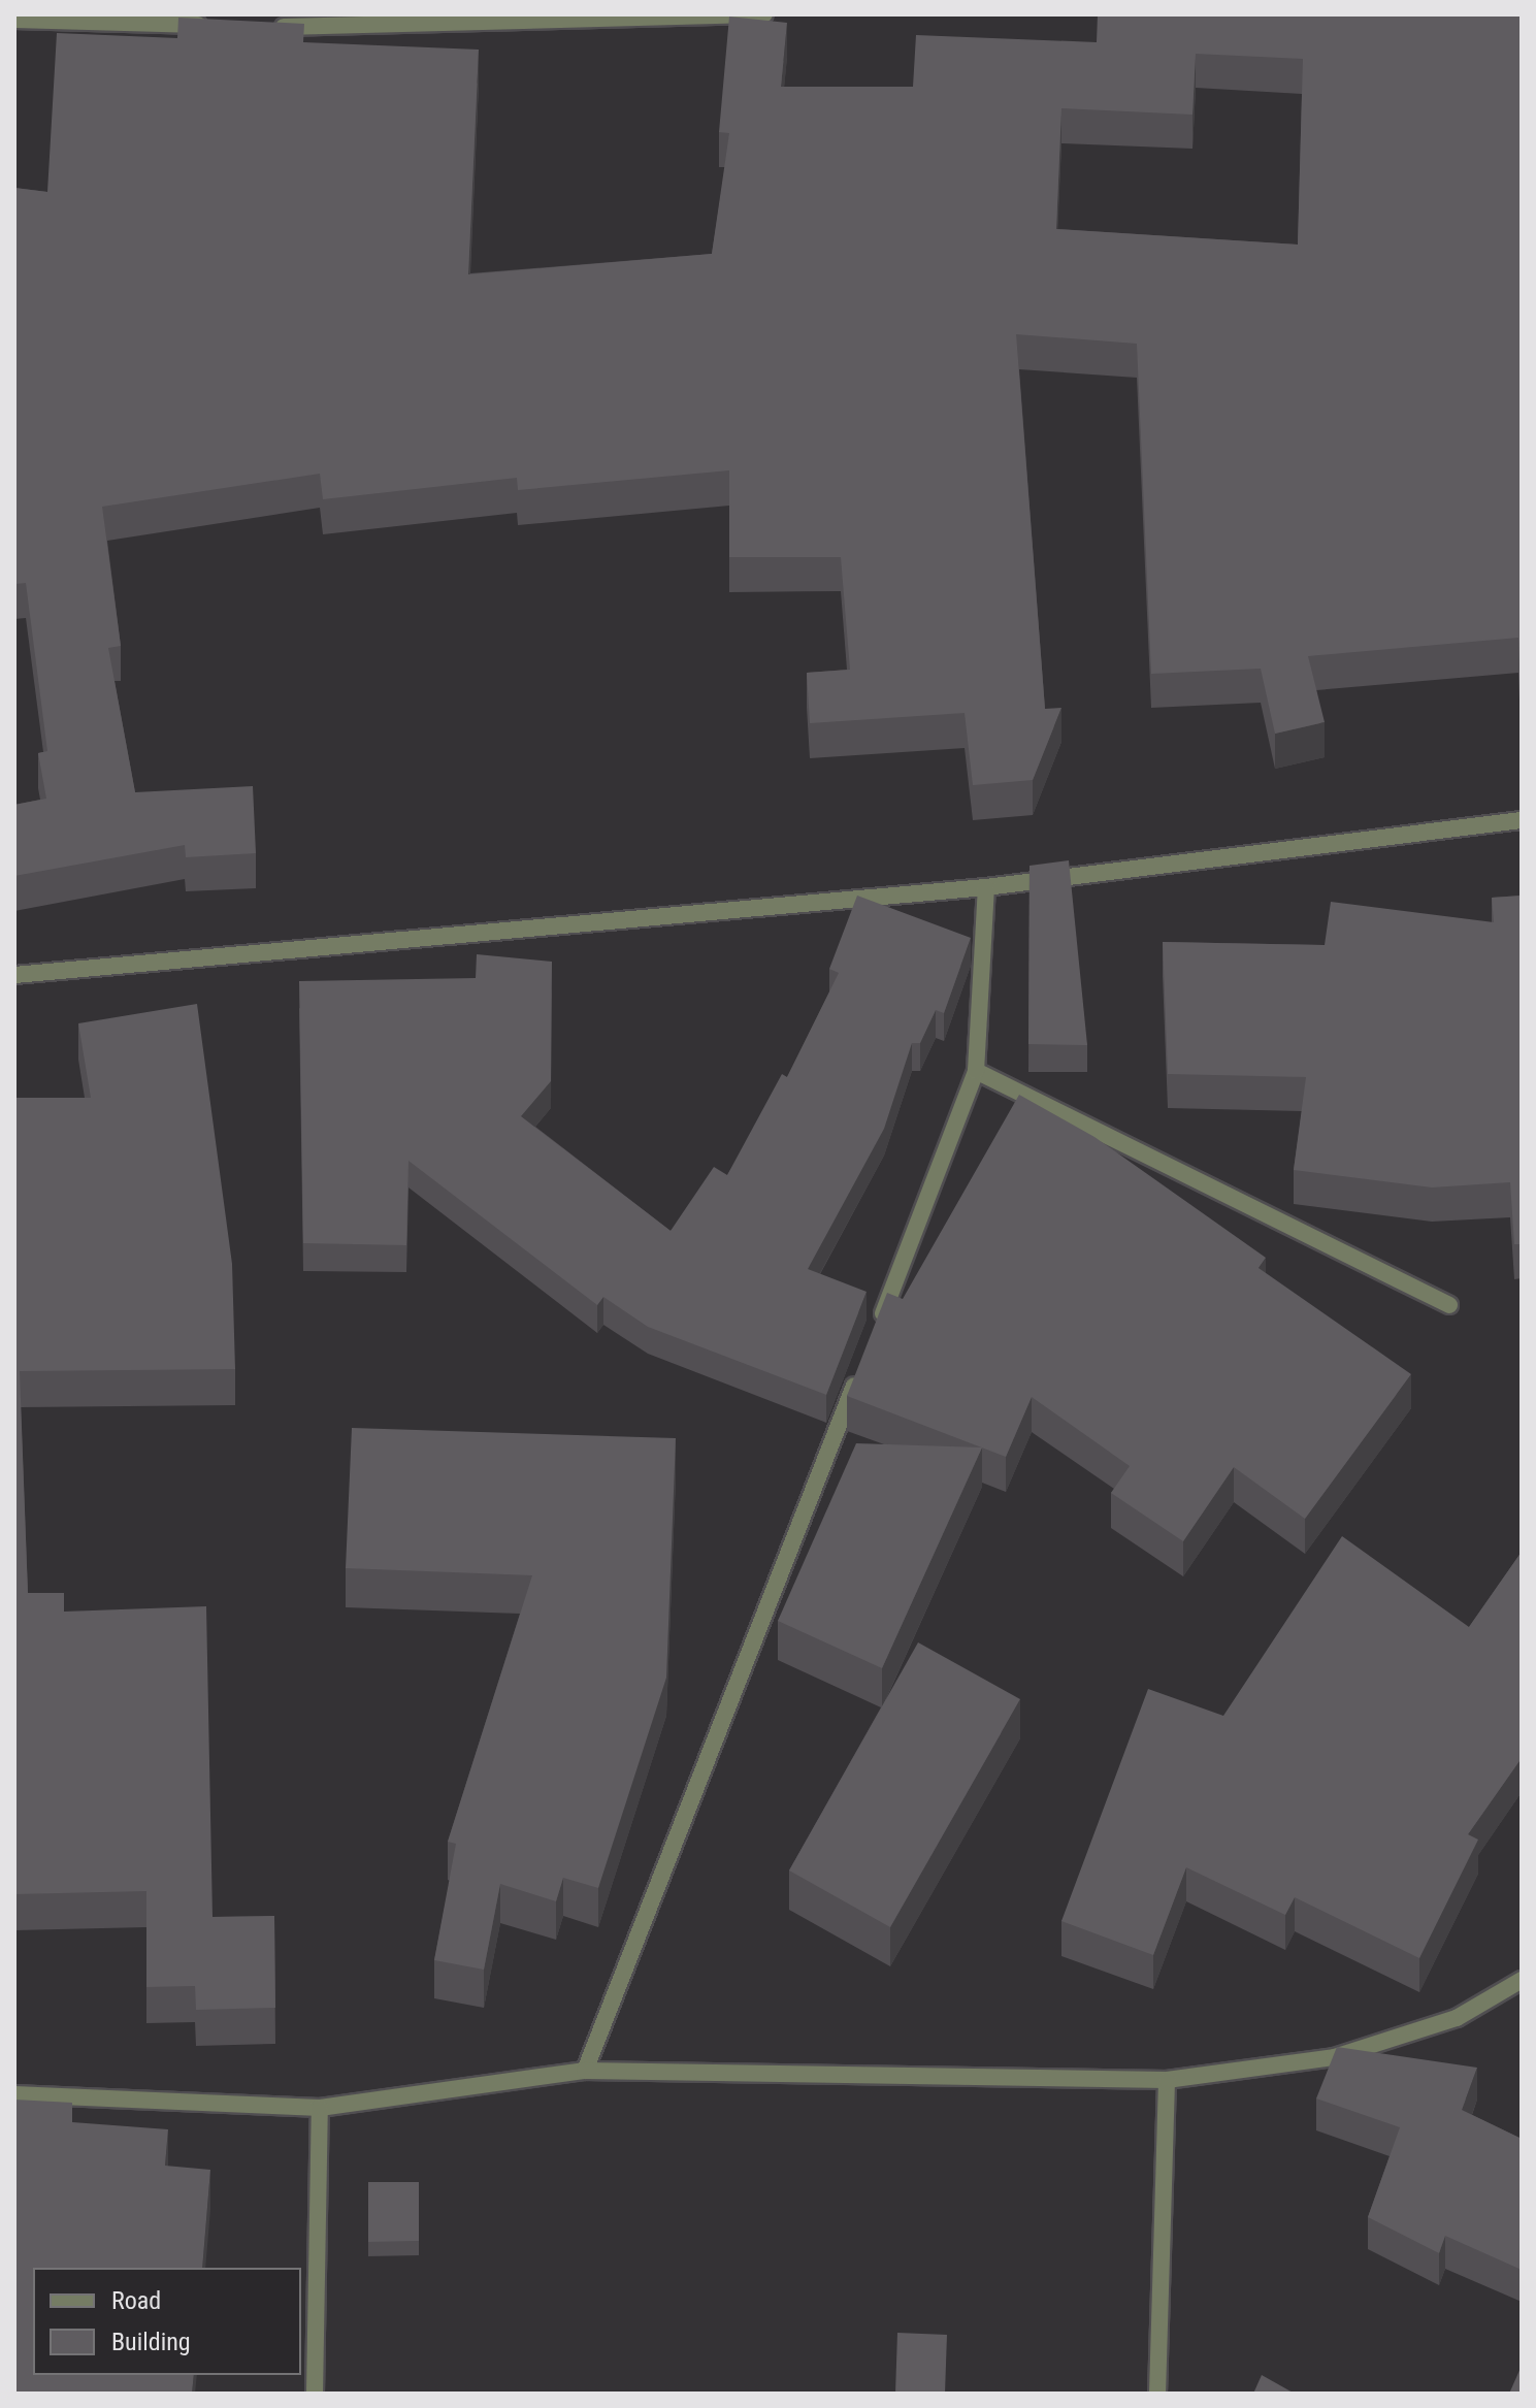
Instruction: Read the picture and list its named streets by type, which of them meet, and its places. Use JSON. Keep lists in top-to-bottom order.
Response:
{
  "legend": ["Road", "Building"]
}
